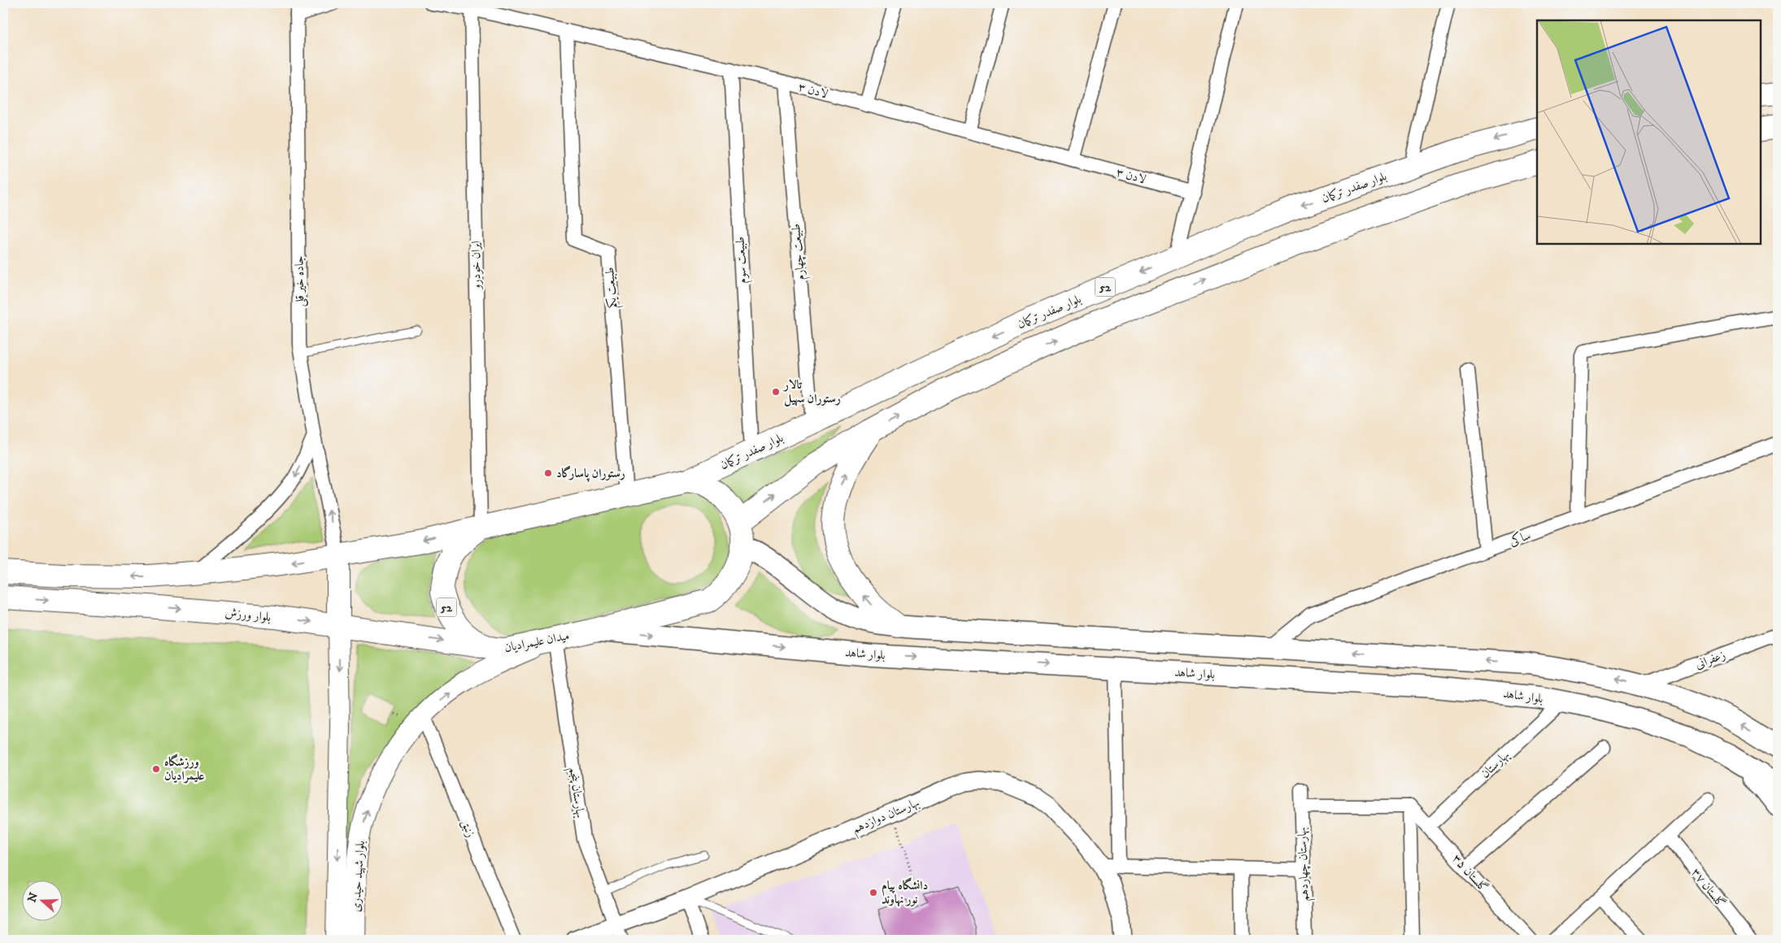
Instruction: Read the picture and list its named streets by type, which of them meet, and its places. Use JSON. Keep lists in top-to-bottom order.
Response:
{
  "streets": {
    "highway": [
      "بلوار صفدر ترکمان",
      "52",
      "بلوار ورزش",
      "میدان علیمرادیان"
    ],
    "main road": ["بلوار شاهد", "بلوار شهید حیدری"],
    "street": [
      "لادن ۳",
      "طبیعت چهارم",
      "طبیعت سوم",
      "ایران خودرو",
      "جاده خیر قلی",
      "طبیعت یکم",
      "ساکی",
      "زعفرانی",
      "بهارستان",
      "بهارستان پنجم",
      "بهارستان دوازدهم",
      "زنبق",
      "بهارستان چهاردهم",
      "گلستان ۳۵",
      "گلستان ۳۷"
    ]
  },
  "crossings": [
    ["لادن ۳", "طبیعت چهارم"],
    ["لادن ۳", "طبیعت سوم"],
    ["لادن ۳", "ایران خودرو"],
    ["لادن ۳", "طبیعت یکم"],
    ["بلوار صفدر ترکمان", "طبیعت چهارم"],
    ["بلوار صفدر ترکمان", "طبیعت سوم"],
    ["بلوار صفدر ترکمان", "میدان علیمرادیان"],
    ["ایران خودرو", "52"],
    ["ایران خودرو", "میدان علیمرادیان"],
    ["جاده خیر قلی", "52"],
    ["52", "میدان علیمرادیان"],
    ["طبیعت یکم", "میدان علیمرادیان"],
    ["بلوار ورزش", "میدان علیمرادیان"],
    ["بلوار ورزش", "بلوار شهید حیدری"],
    ["میدان علیمرادیان", "بلوار شاهد"],
    ["میدان علیمرادیان", "بهارستان پنجم"],
    ["میدان علیمرادیان", "بلوار شهید حیدری"],
    ["بلوار شاهد", "بهارستان"],
    ["بهارستان", "گلستان ۳۵"],
    ["بهارستان پنجم", "بهارستان دوازدهم"],
    ["بهارستان پنجم", "بلوار شهید حیدری"],
    ["زنبق", "بلوار شهید حیدری"]
  ],
  "places": [
    "تالار رستوران سهیل",
    "رستوران پاسارگاد",
    "ورزشگاه علیمرادیان",
    "دانشگاه پیام نور نهاوند"
  ],
  "north": "left"
}
